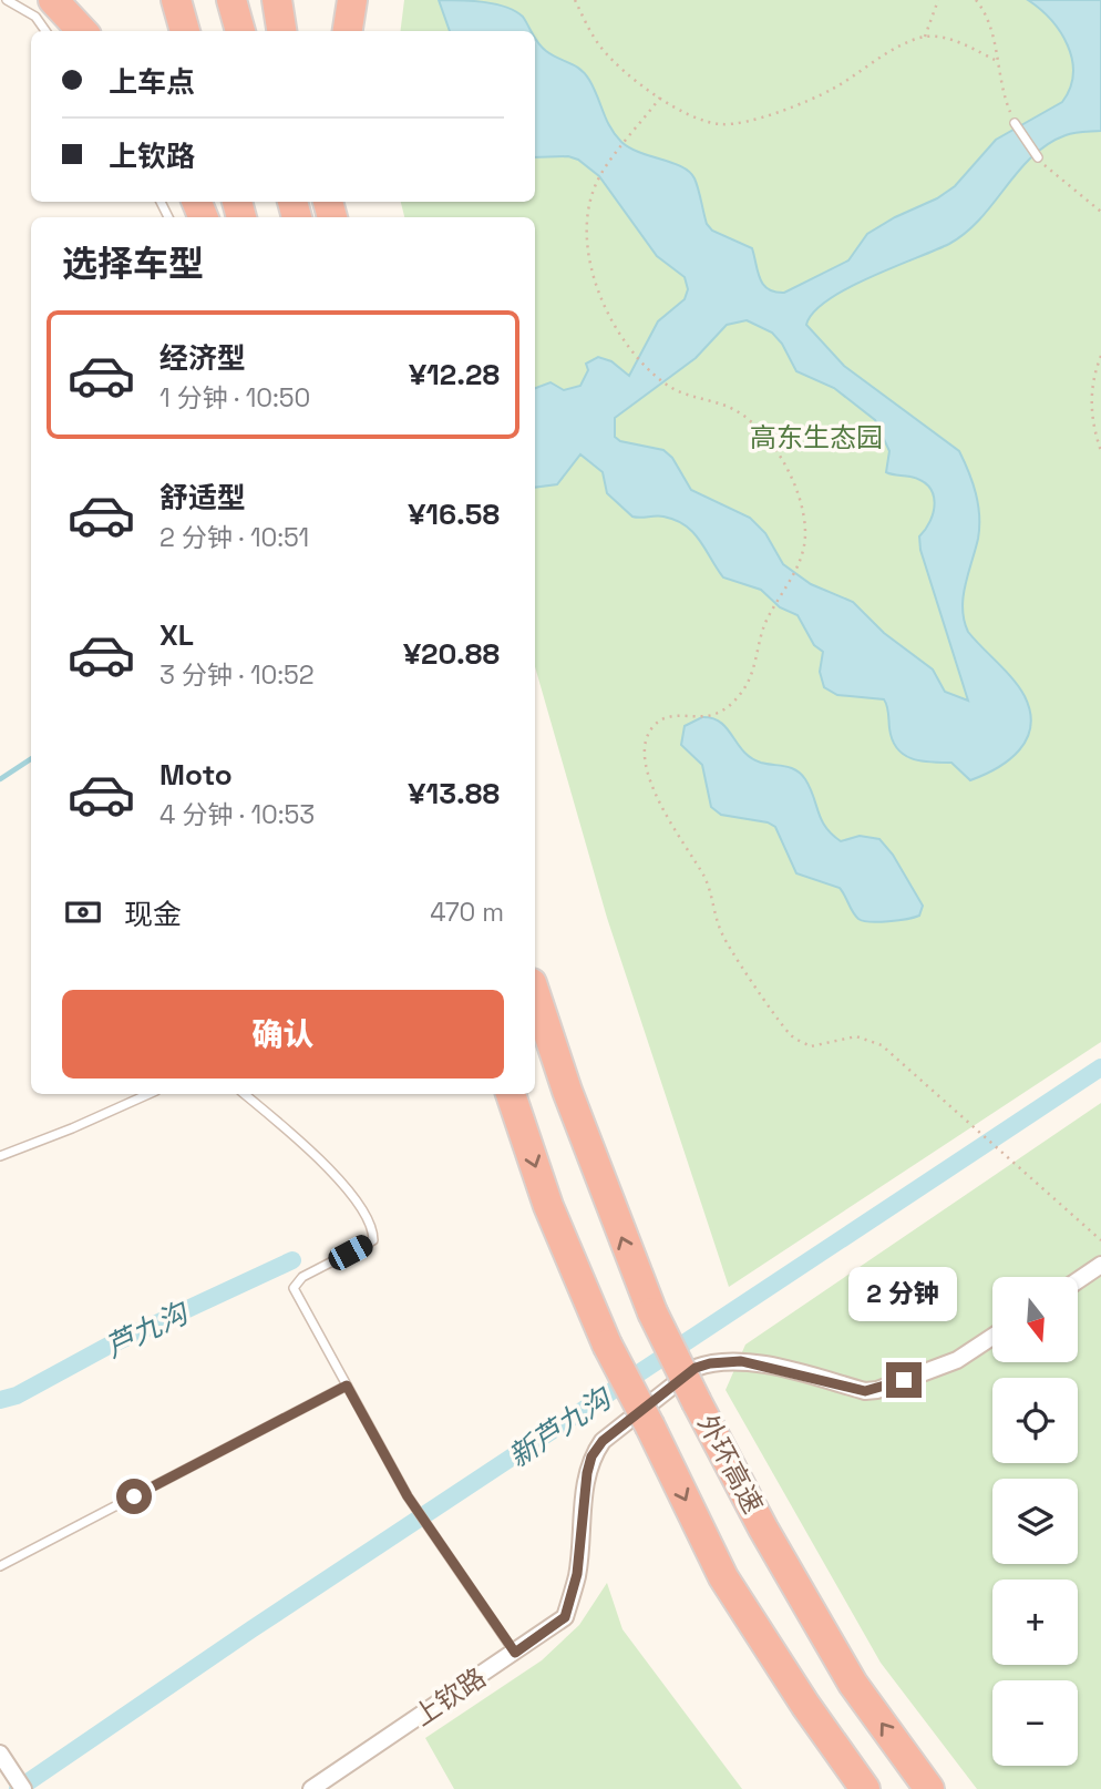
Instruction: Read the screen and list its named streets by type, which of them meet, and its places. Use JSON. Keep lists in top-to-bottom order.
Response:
{
  "streets": {
    "highway": ["外环高速"],
    "street": ["上钦路"]
  },
  "water": ["芦九沟", "新芦九沟"],
  "parks": ["高东生态园"],
  "north": "bottom",
  "page": {
    "banner": ["上车点", "上钦路"],
    "heading": "选择车型",
    "list": [
      {
        "name": "经济型",
        "note": "1 分钟 · 10:50",
        "value": "¥12.28"
      },
      {
        "name": "舒适型",
        "note": "2 分钟 · 10:51",
        "value": "¥16.58"
      },
      {
        "name": "XL",
        "note": "3 分钟 · 10:52",
        "value": "¥20.88"
      },
      {
        "name": "Moto",
        "note": "4 分钟 · 10:53",
        "value": "¥13.88"
      }
    ],
    "pay": ["现金", "470 m"],
    "buttons": "确认",
    "bubble": "2 分钟",
    "map_buttons": ["+", "−"]
  }
}
